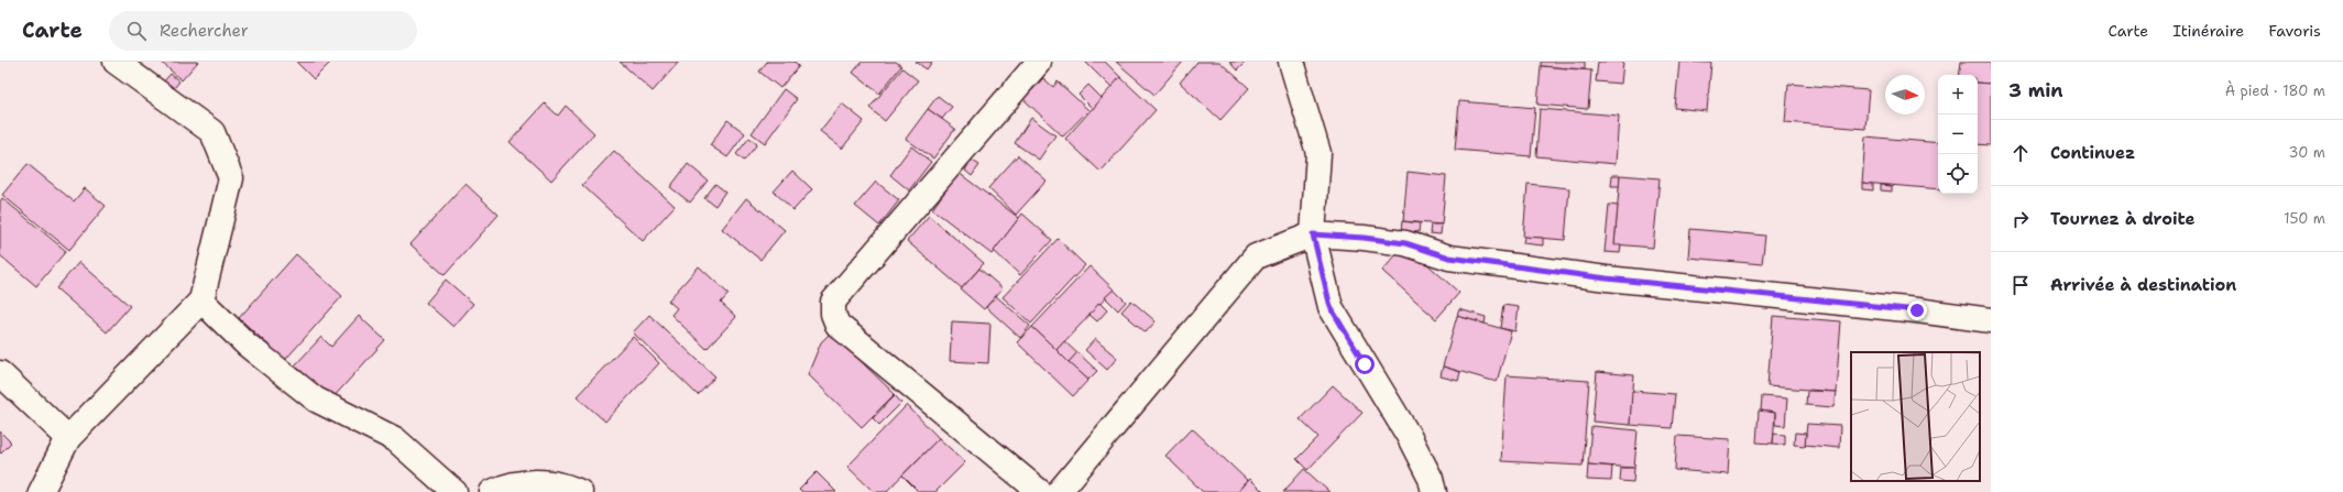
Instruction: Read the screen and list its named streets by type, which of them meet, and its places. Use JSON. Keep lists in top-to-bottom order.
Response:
{
  "north": "right",
  "page": {
    "header": "Carte",
    "search": "Rechercher",
    "nav": ["Carte", "Itinéraire", "Favoris"],
    "heading": ["3 min", "À pied · 180 m"],
    "map_buttons": ["+", "−"],
    "list": [
      ["Continuez", "30 m"],
      ["Tournez à droite", "150 m"],
      "Arrivée à destination"
    ]
  }
}
